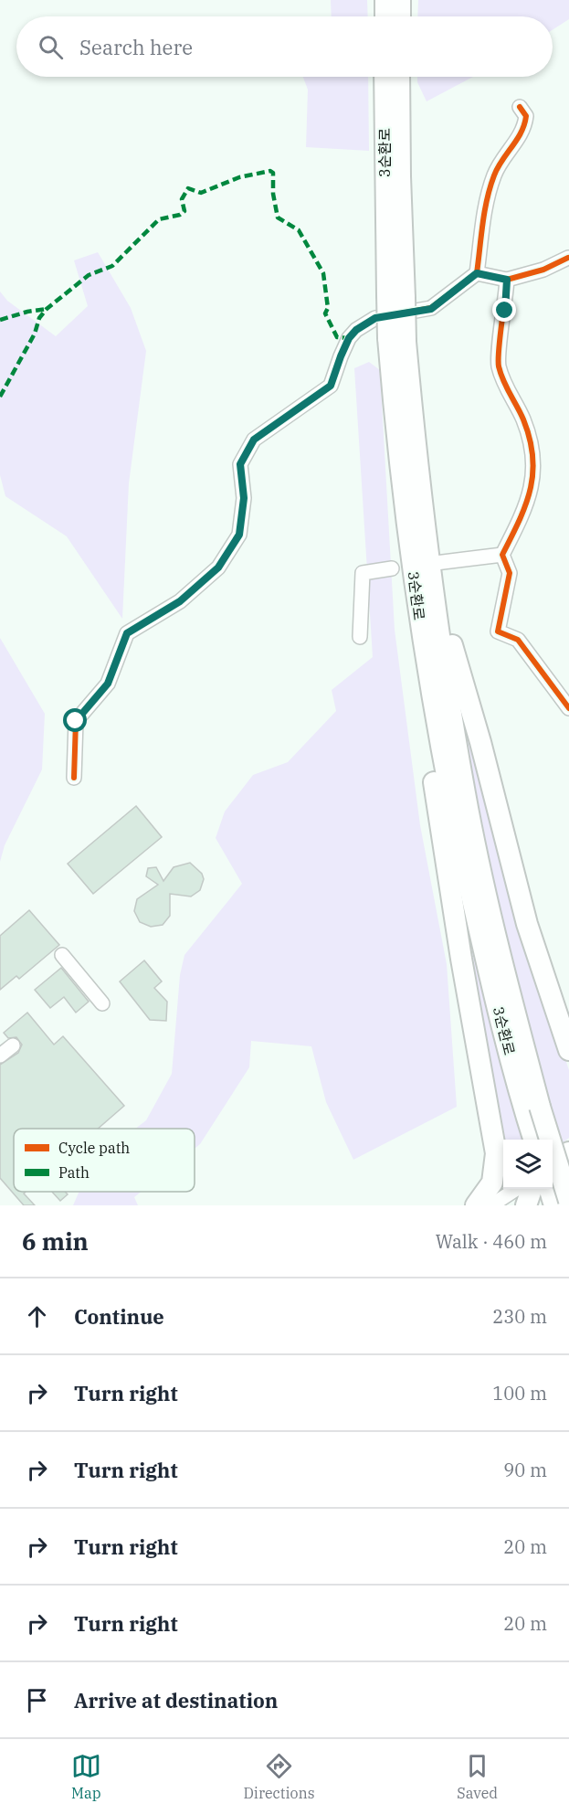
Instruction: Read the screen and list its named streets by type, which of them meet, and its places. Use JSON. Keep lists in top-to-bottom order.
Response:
{
  "streets": {
    "highway": ["3순환로"]
  },
  "legend": ["Cycle path", "Path"],
  "page": {
    "search": "Search here",
    "heading": ["6 min", "Walk · 460 m"],
    "list": [
      ["Continue", "230 m"],
      ["Turn right", "100 m"],
      ["Turn right", "90 m"],
      ["Turn right", "20 m"],
      ["Turn right", "20 m"],
      "Arrive at destination"
    ],
    "nav": ["Map", "Directions", "Saved"]
  }
}
